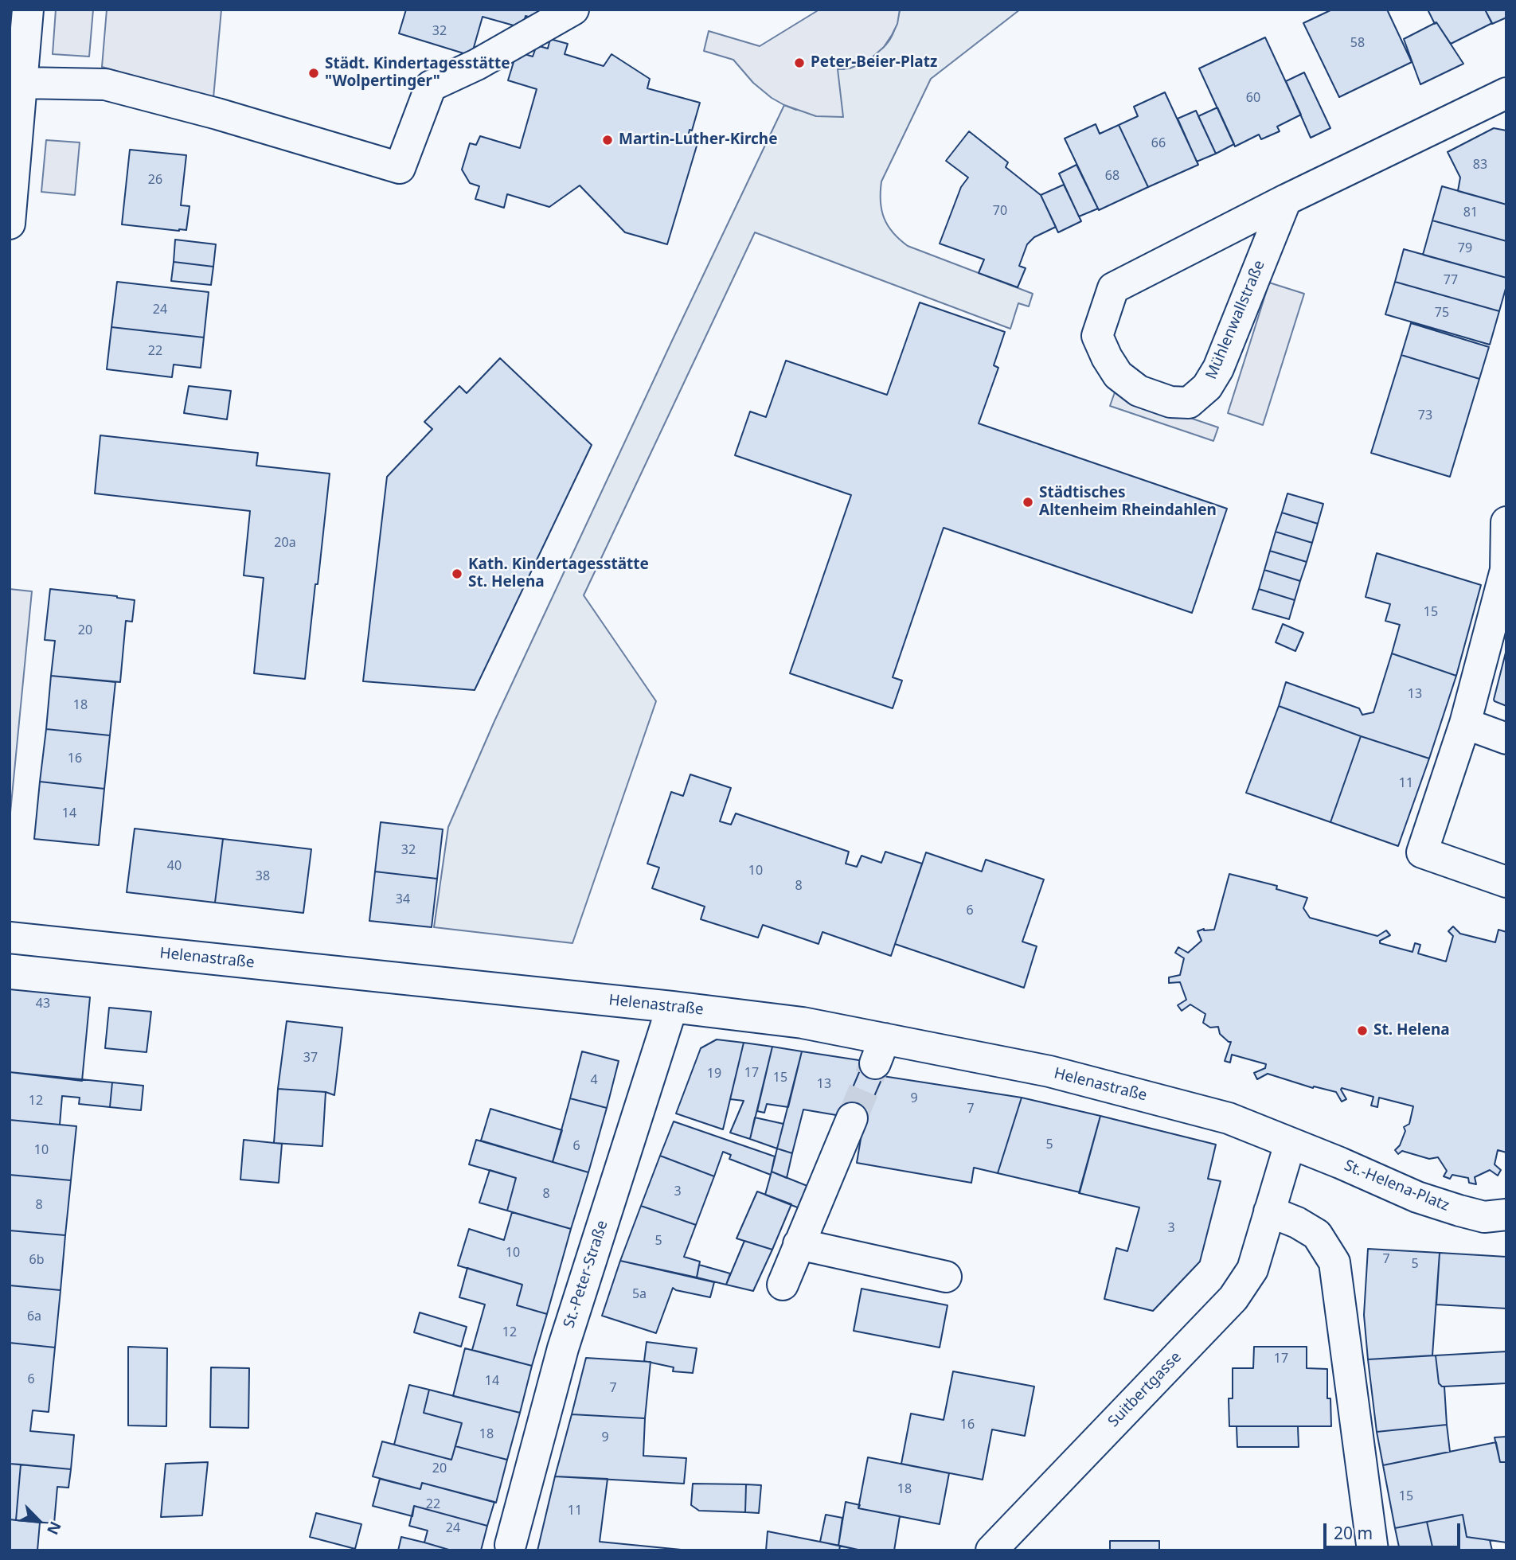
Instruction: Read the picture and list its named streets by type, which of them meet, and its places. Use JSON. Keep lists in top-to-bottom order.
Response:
{
  "streets": {
    "street": [
      "Mühlenwallstraße",
      "Helenastraße",
      "St.-Helena-Platz",
      "St.-Peter-Straße",
      "Suitbertgasse"
    ]
  },
  "crossings": [
    ["Helenastraße", "St.-Helena-Platz"],
    ["Helenastraße", "St.-Peter-Straße"],
    ["Helenastraße", "Suitbertgasse"],
    ["St.-Helena-Platz", "Suitbertgasse"]
  ],
  "places": [
    "Peter-Beier-Platz",
    "Städt. Kindertagesstätte \"Wolpertinger\"",
    "Martin-Luther-Kirche",
    "Städtisches Altenheim Rheindahlen",
    "Kath. Kindertagesstätte St. Helena",
    "St. Helena"
  ],
  "house_numbers": [
    "32",
    "58",
    "60",
    "66",
    "83",
    "68",
    "26",
    "70",
    "81",
    "79",
    "77",
    "24",
    "75",
    "22",
    "73",
    "20a",
    "15",
    "20",
    "13",
    "18",
    "16",
    "11",
    "14",
    "32",
    "40",
    "10",
    "38",
    "8",
    "34",
    "6",
    "43",
    "37",
    "17",
    "19",
    "15",
    "4",
    "13",
    "9",
    "12",
    "7",
    "5",
    "6",
    "10",
    "3",
    "8",
    "8",
    "3",
    "5",
    "10",
    "7",
    "6b",
    "5",
    "5a",
    "6a",
    "12",
    "17",
    "6",
    "14",
    "7",
    "16",
    "18",
    "9",
    "20",
    "18",
    "15",
    "22",
    "11",
    "24"
  ],
  "scale_bar": "20 m",
  "north": "bottom right"
}
